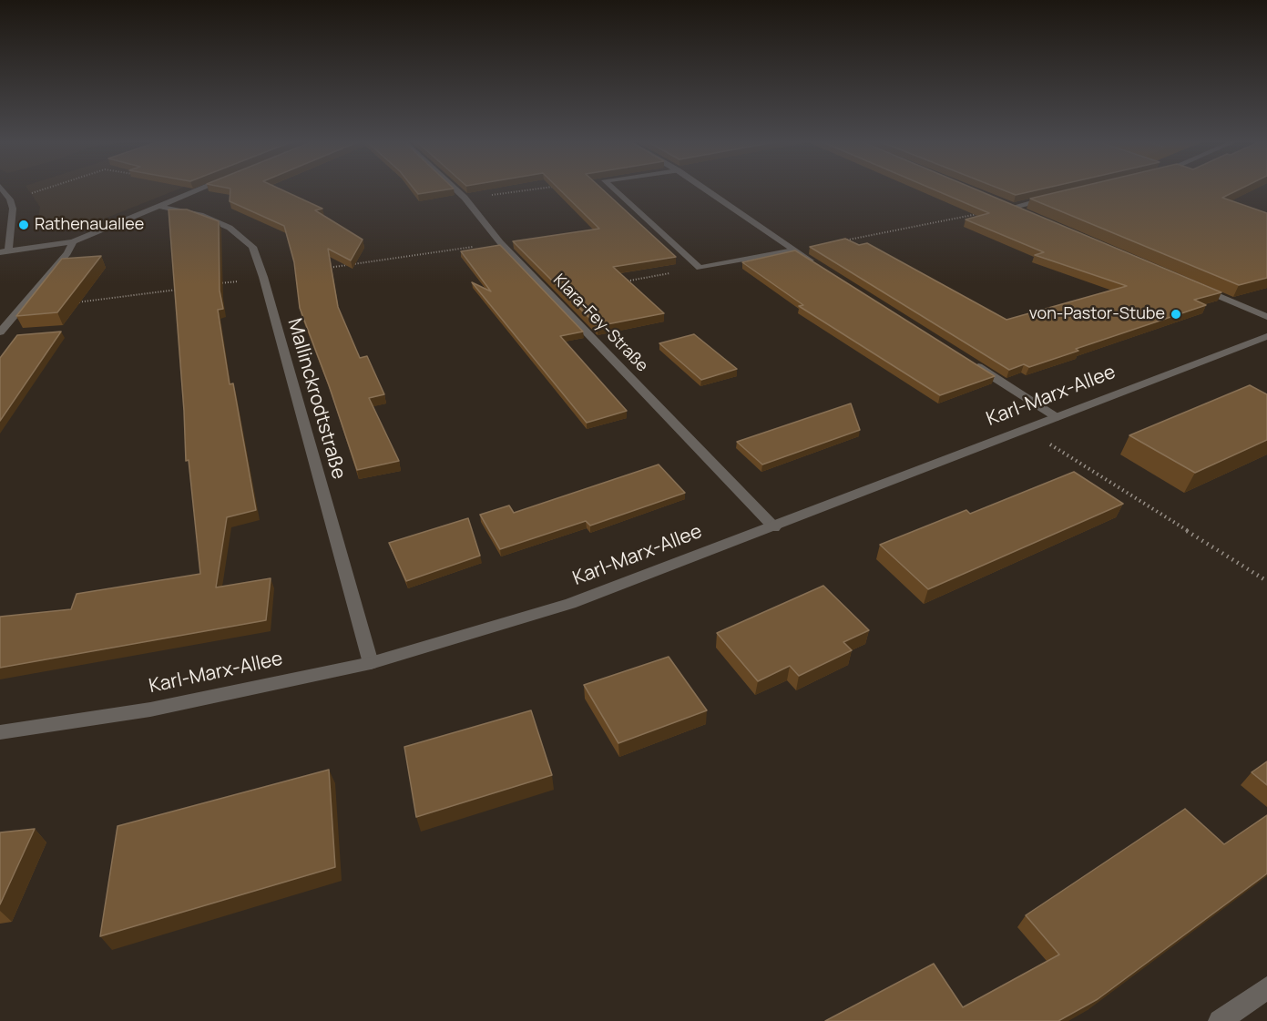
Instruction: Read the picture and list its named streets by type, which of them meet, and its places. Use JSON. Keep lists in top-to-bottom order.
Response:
{
  "streets": {
    "street": ["Klara-Fey-Straße", "Karl-Marx-Allee", "Mallinckrodtstraße"]
  },
  "crossings": [
    ["Klara-Fey-Straße", "Karl-Marx-Allee"],
    ["Karl-Marx-Allee", "Mallinckrodtstraße"]
  ],
  "places": ["Rathenauallee", "von-Pastor-Stube"]
}
